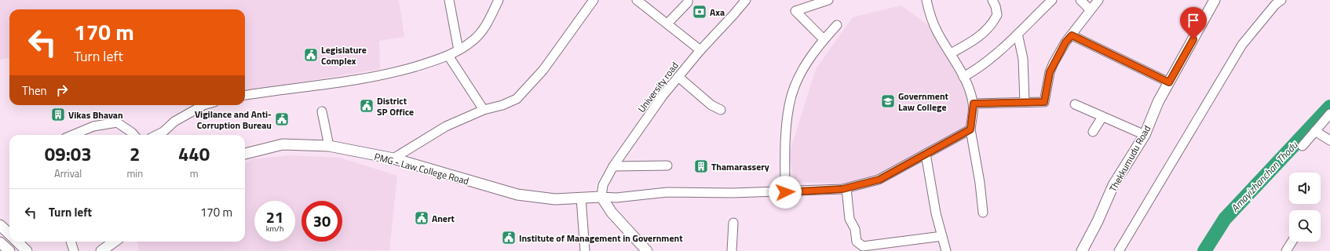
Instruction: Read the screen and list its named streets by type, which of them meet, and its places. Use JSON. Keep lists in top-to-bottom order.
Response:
{
  "streets": {
    "main road": ["Thekkumudu Road", "PMG - Law College Road"],
    "street": ["University road"]
  },
  "crossings": [
    ["University road", "PMG - Law College Road"]
  ],
  "water": ["Amayizhanchan Thodu"],
  "places": {
    "bank": ["Axa"],
    "public building": [
      "Legislature Complex",
      "District SP Office",
      "Vigilance and Anti- Corruption Bureau",
      "Anert",
      "Institute of Management in Government"
    ],
    "school or university": ["Government Law College"],
    "building": ["Vikas Bhavan", "Thamarassery"]
  },
  "page": {
    "turn": ["170 m", "Turn left"],
    "then": "Then",
    "eta": [
      "09:03",
      "Arrival",
      "2",
      "min",
      "440",
      "m"
    ],
    "list": [
      {
        "name": "Turn left",
        "value": "170 m"
      }
    ],
    "speed": "21 km/h",
    "limit": "30"
  }
}
